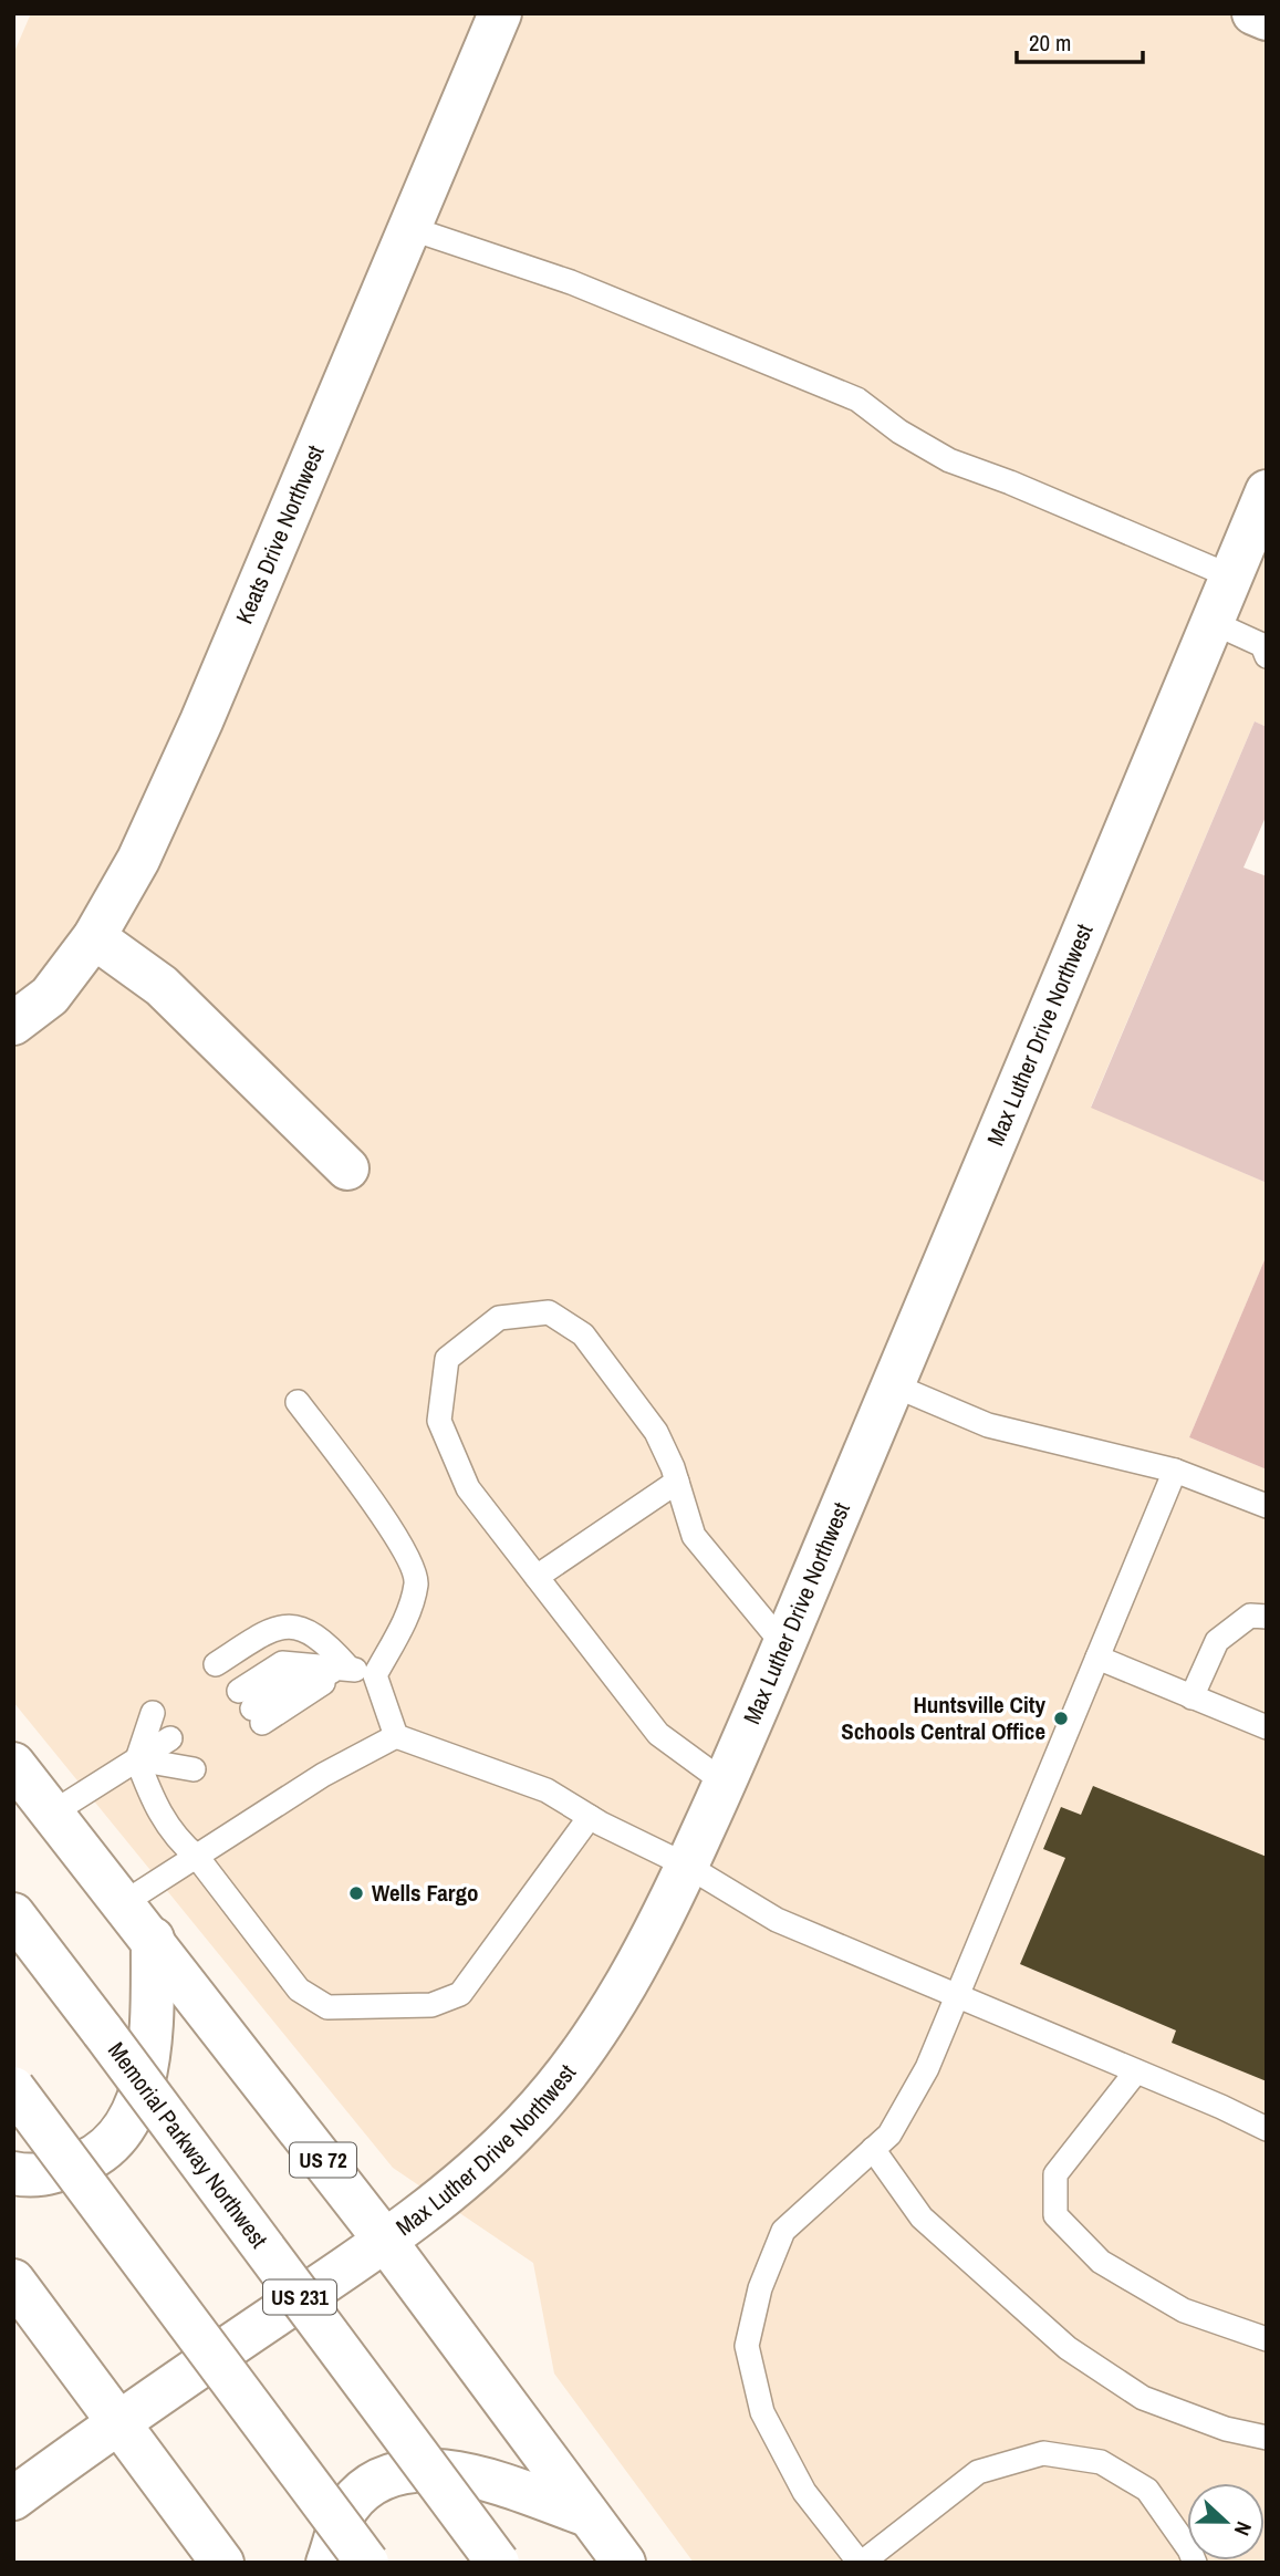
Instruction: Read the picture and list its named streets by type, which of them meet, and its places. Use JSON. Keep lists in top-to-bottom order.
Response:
{
  "streets": {
    "main road": [
      "Keats Drive Northwest",
      "Max Luther Drive Northwest",
      "Memorial Parkway Northwest",
      "US 72",
      "US 231"
    ]
  },
  "crossings": [
    ["Max Luther Drive Northwest", "US 72"]
  ],
  "places": ["Huntsville City Schools Central Office", "Wells Fargo"],
  "scale_bar": "20 m",
  "north": "right"
}
